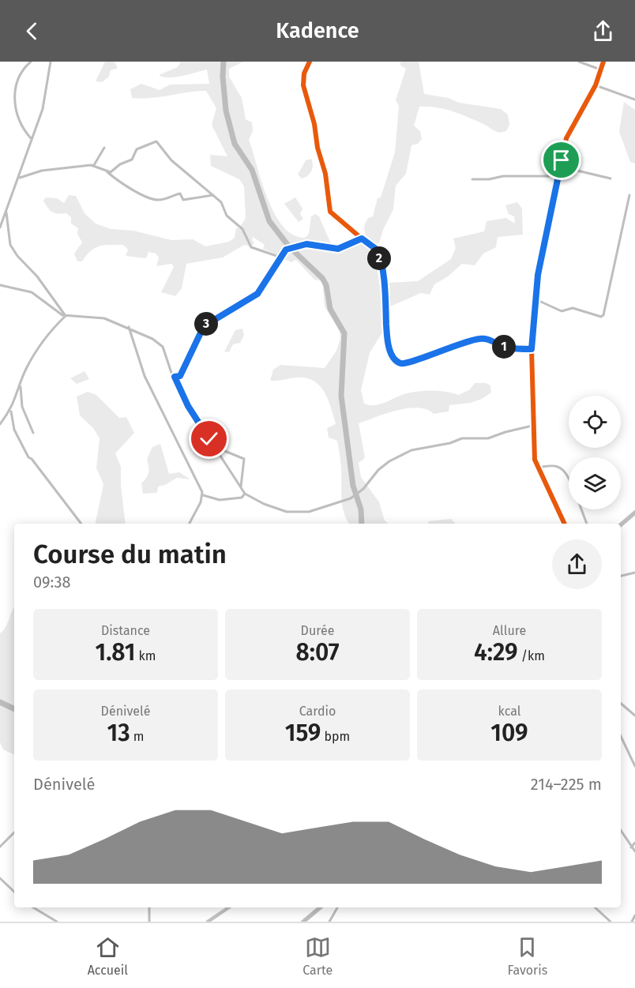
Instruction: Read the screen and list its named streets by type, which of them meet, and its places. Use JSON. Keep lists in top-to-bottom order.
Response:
{
  "page": {
    "header": "Kadence",
    "pins": ["2", "3", "1"],
    "heading": ["Course du matin", "09:38"],
    "stats": [
      ["Distance", "1.81 km"],
      ["Durée", "8:07"],
      ["Allure", "4:29 /km"],
      ["Dénivelé", "13 m"],
      ["Cardio", "159 bpm"],
      ["kcal", "109"]
    ],
    "chart": ["Dénivelé", "214–225 m"],
    "tabs": ["Accueil", "Carte", "Favoris"]
  }
}
